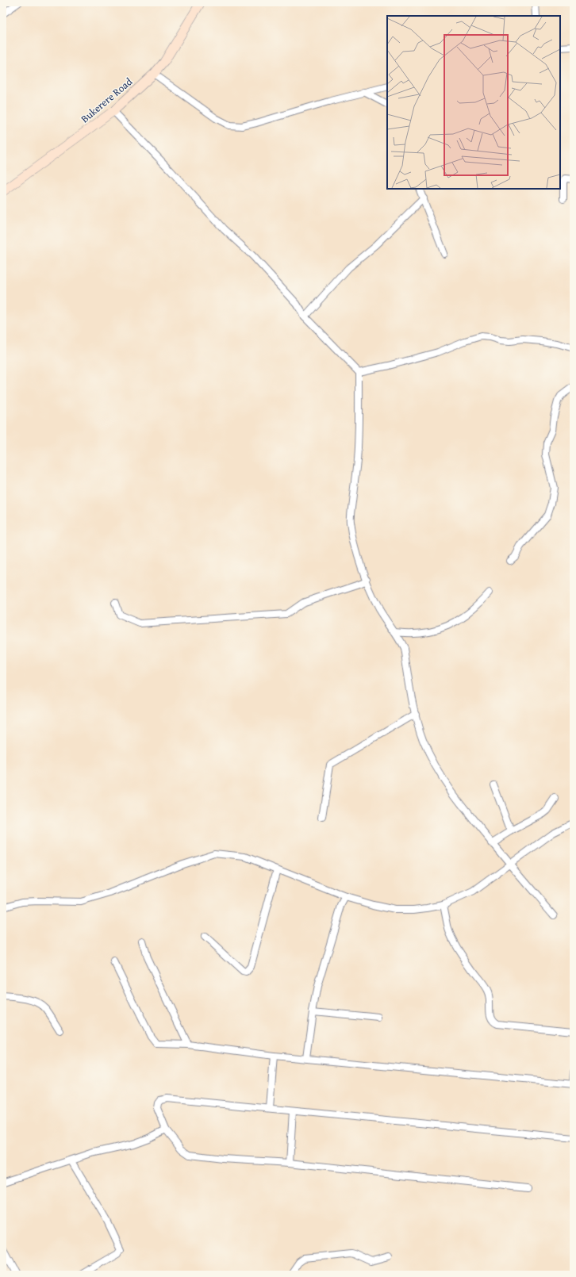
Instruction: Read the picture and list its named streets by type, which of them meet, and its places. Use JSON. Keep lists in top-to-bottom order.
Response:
{
  "streets": {
    "street": ["Bukerere Road"]
  }
}
